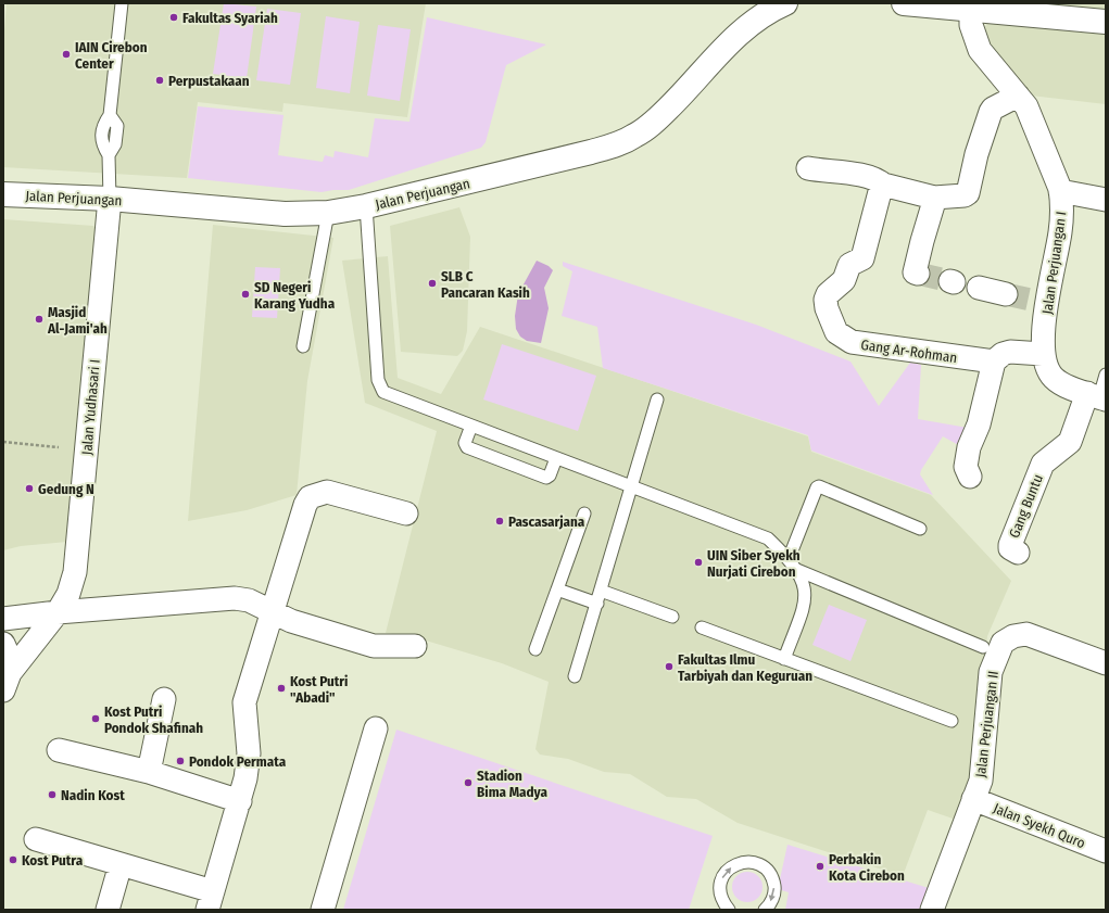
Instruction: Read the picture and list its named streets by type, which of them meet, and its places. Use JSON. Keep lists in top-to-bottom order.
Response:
{
  "streets": {
    "street": [
      "Jalan Perjuangan",
      "Jalan Perjuangan I",
      "Gang Ar-Rohman",
      "Jalan Yudhasari I",
      "Gang Buntu",
      "Jalan Perjuangan II",
      "Jalan Syekh Quro"
    ]
  },
  "crossings": [
    ["Jalan Perjuangan", "Jalan Yudhasari I"],
    ["Jalan Perjuangan I", "Gang Buntu"],
    ["Jalan Perjuangan II", "Jalan Syekh Quro"]
  ],
  "places": [
    "Fakultas Syariah",
    "IAIN Cirebon Center",
    "Perpustakaan",
    "SLB C Pancaran Kasih",
    "SD Negeri Karang Yudha",
    "Masjid Al-Jami'ah",
    "Gedung N",
    "Pascasarjana",
    "UIN Siber Syekh Nurjati Cirebon",
    "Fakultas Ilmu Tarbiyah dan Keguruan",
    "Kost Putri \"Abadi\"",
    "Kost Putri Pondok Shafinah",
    "Pondok Permata",
    "Stadion Bima Madya",
    "Nadin Kost",
    "Kost Putra",
    "Perbakin Kota Cirebon"
  ]
}
